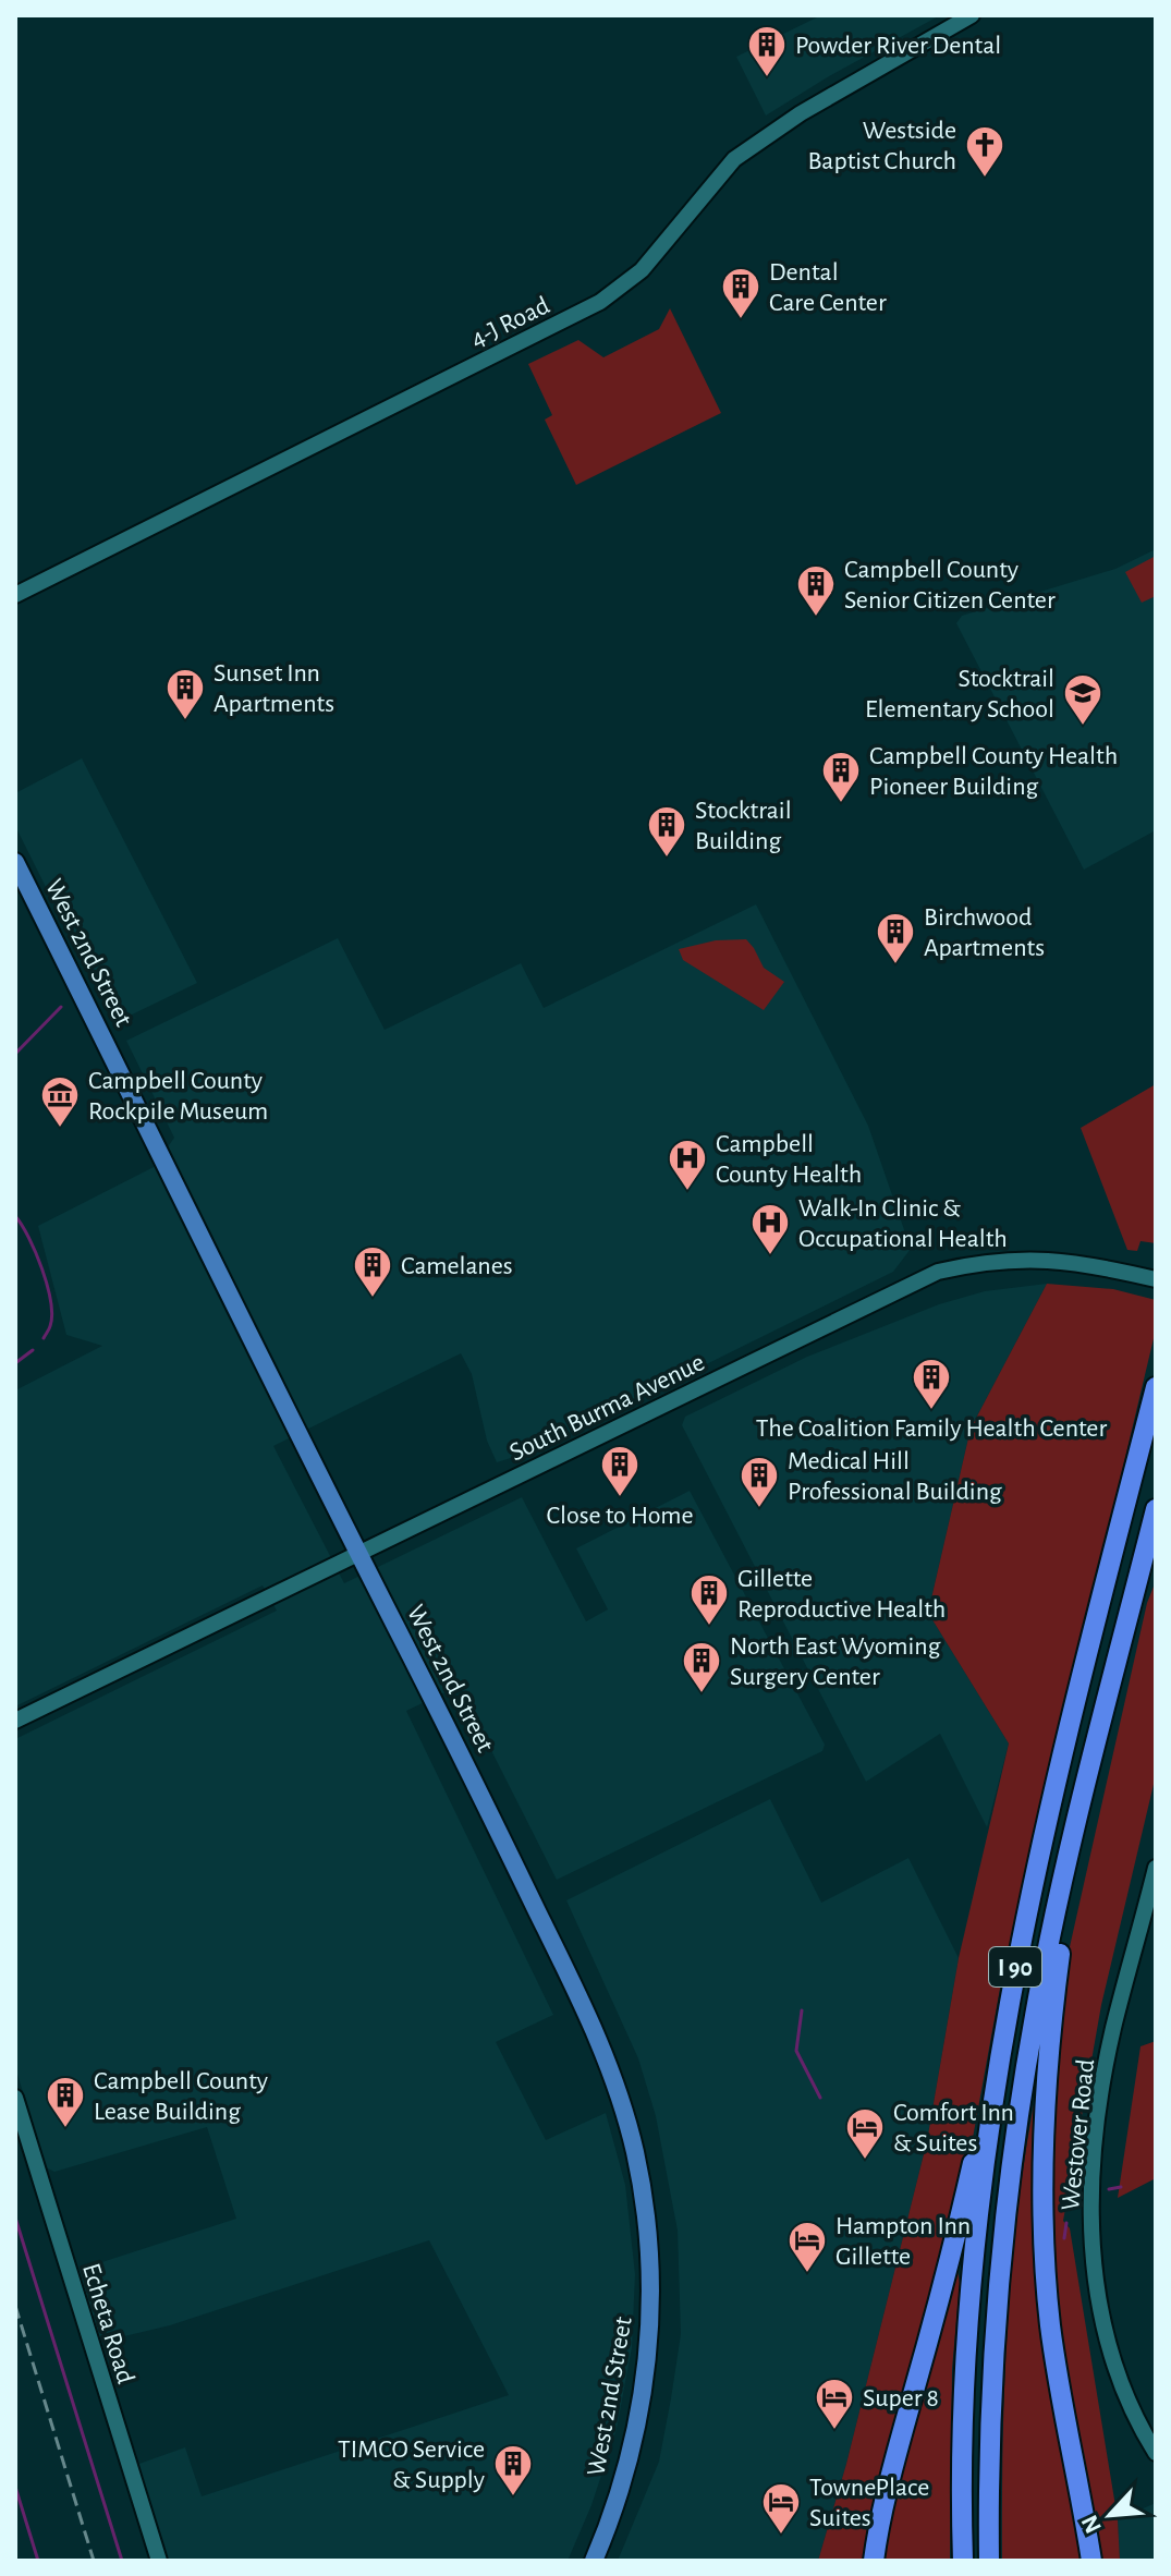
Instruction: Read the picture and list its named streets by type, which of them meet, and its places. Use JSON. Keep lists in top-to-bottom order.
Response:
{
  "streets": {
    "highway": ["I 90"],
    "main road": ["West 2nd Street"],
    "street": [
      "4-J Road",
      "South Burma Avenue",
      "Westover Road",
      "Echeta Road"
    ]
  },
  "crossings": [
    ["West 2nd Street", "South Burma Avenue"]
  ],
  "places": {
    "building": [
      "Powder River Dental",
      "Dental Care Center",
      "Campbell County Senior Citizen Center",
      "Sunset Inn Apartments",
      "Campbell County Health Pioneer Building",
      "Stocktrail Building",
      "Birchwood Apartments",
      "Camelanes",
      "The Coalition Family Health Center",
      "Close to Home",
      "Medical Hill Professional Building",
      "Gillette Reproductive Health",
      "North East Wyoming Surgery Center",
      "Campbell County Lease Building",
      "TIMCO Service & Supply"
    ],
    "church": ["Westside Baptist Church"],
    "school or university": ["Stocktrail Elementary School"],
    "museum": ["Campbell County Rockpile Museum"],
    "hospital": ["Campbell County Health", "Walk-In Clinic & Occupational Health"],
    "hotel": [
      "Comfort Inn & Suites",
      "Hampton Inn Gillette",
      "Super 8",
      "TownePlace Suites"
    ]
  },
  "north": "bottom left"
}
